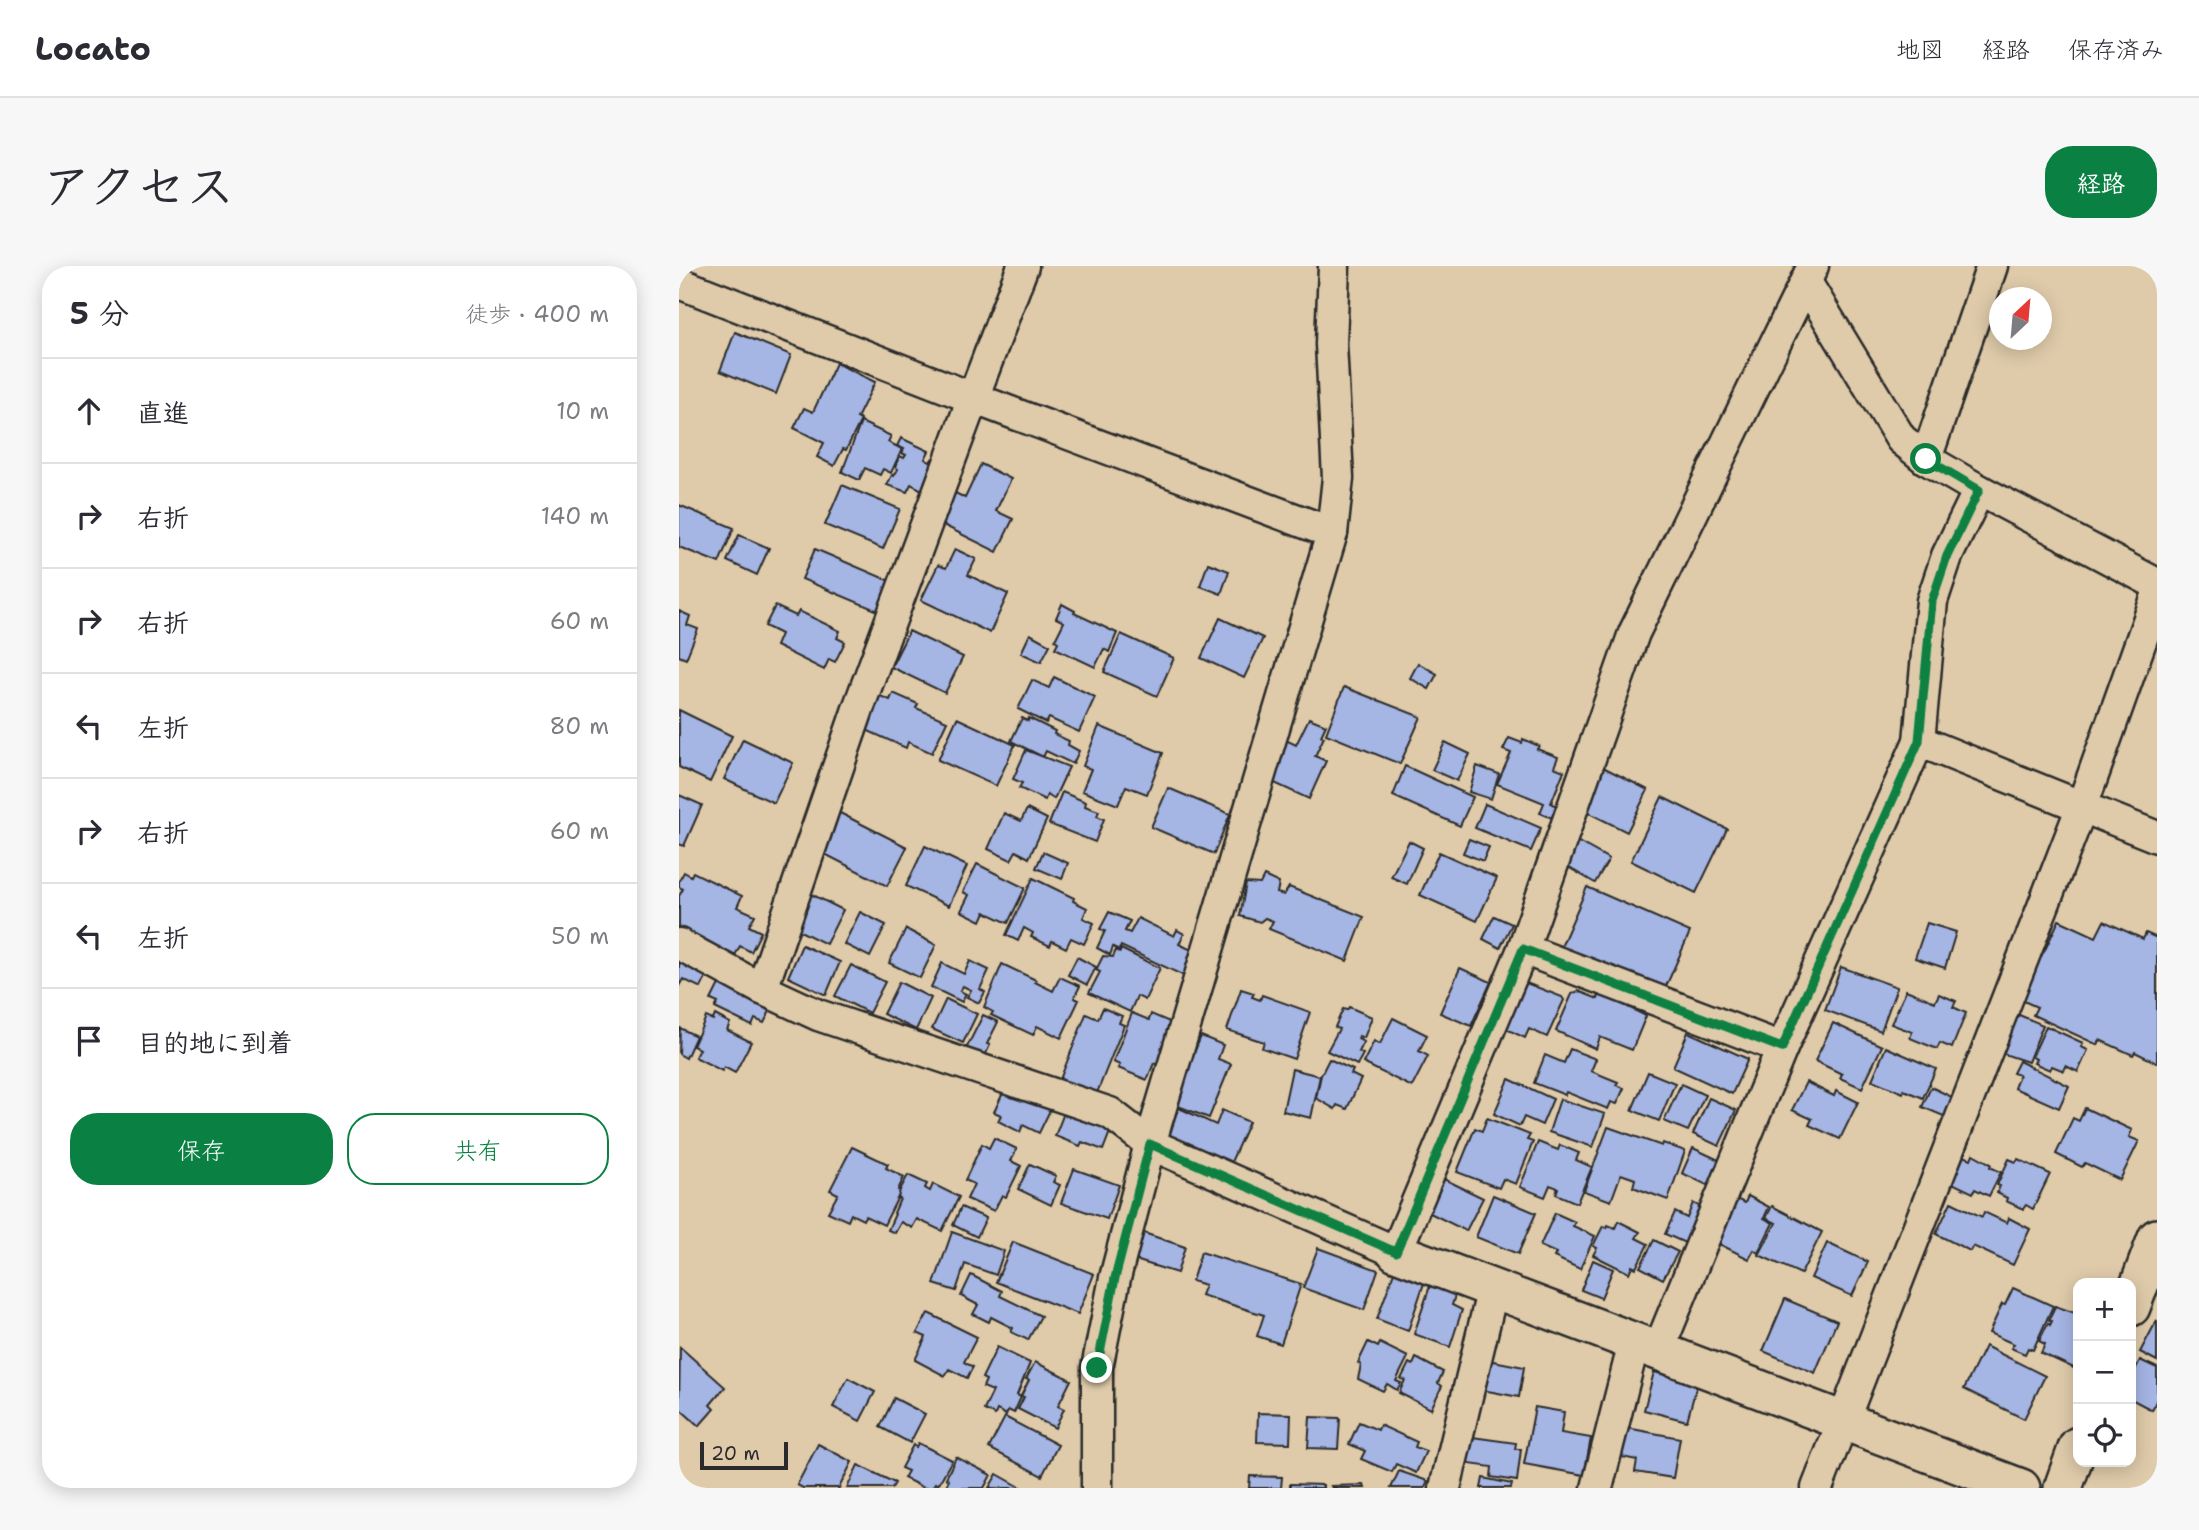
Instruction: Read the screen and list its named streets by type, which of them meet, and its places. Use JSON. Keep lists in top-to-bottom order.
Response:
{
  "scale_bar": "20 m",
  "north": "top right",
  "page": {
    "header": "Locato",
    "nav": ["地図", "経路", "保存済み"],
    "title": "アクセス",
    "buttons": [
      "経路",
      ["保存", "共有"]
    ],
    "heading": ["5 分", "徒歩 · 400 m"],
    "list": [
      ["直進", "10 m"],
      ["右折", "140 m"],
      ["右折", "60 m"],
      ["左折", "80 m"],
      ["右折", "60 m"],
      ["左折", "50 m"],
      "目的地に到着"
    ],
    "map_buttons": ["+", "−"],
    "scale": "20 m"
  }
}
